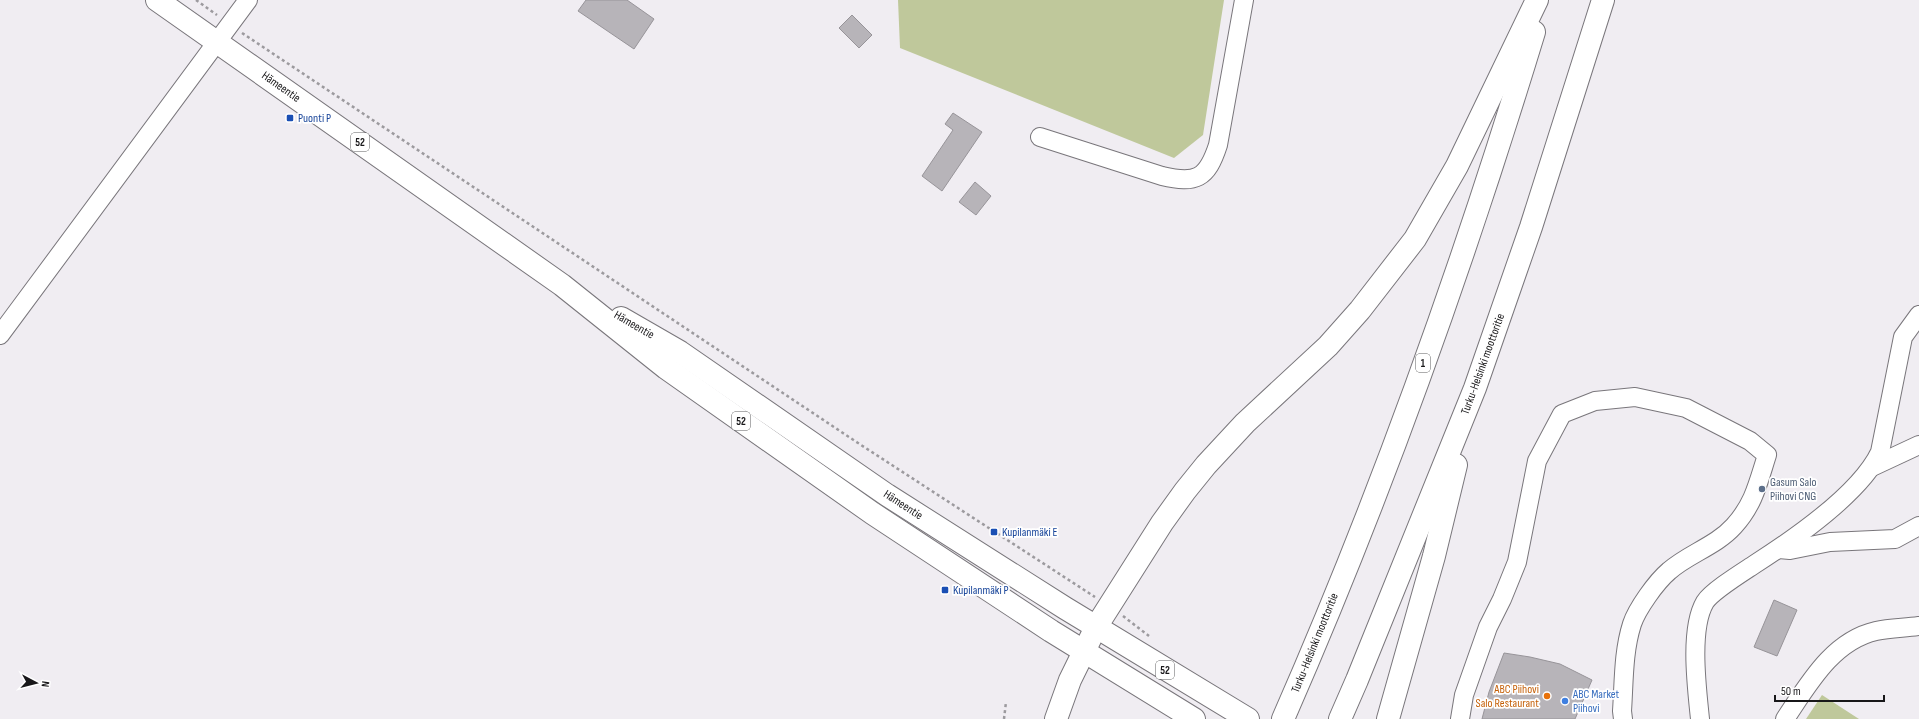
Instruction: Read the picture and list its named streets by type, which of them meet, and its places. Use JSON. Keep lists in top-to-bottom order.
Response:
{
  "streets": {
    "main road": [
      "Hämeentie",
      "52",
      "1",
      "Turku-Helsinki moottoritie"
    ]
  },
  "places": {
    "transit": ["Puonti P", "Kupilanmäki E", "Kupilanmäki P"],
    "other": ["Gasum Salo Piihovi CNG", "ABC Piihovi Salo Restaurant", "ABC Market Piihovi"]
  },
  "scale_bar": "50 m",
  "north": "right"
}
